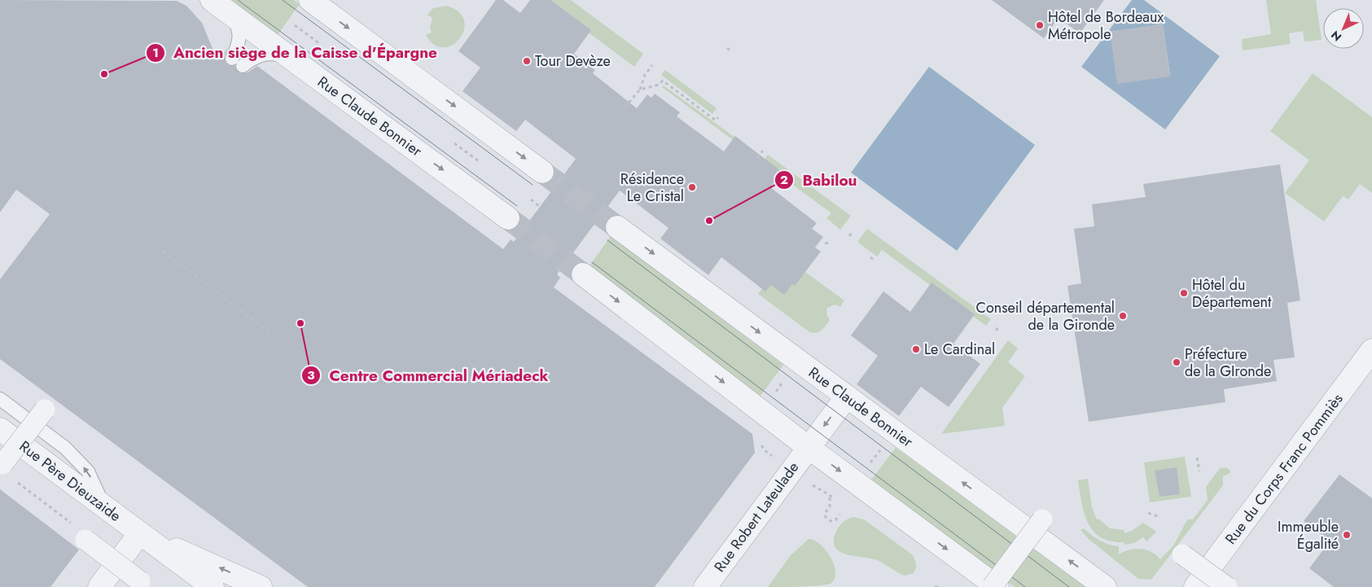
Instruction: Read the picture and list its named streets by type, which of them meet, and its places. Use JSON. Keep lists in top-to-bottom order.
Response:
{
  "streets": {
    "street": [
      "Rue Claude Bonnier",
      "Rue du Corps Franc Pommiès",
      "Rue Père Dieuzaide",
      "Rue Robert Lateulade"
    ]
  },
  "crossings": [
    ["Rue Claude Bonnier", "Rue Robert Lateulade"]
  ],
  "places": [
    "Hôtel de Bordeaux Métropole",
    "Tour Devèze",
    "Ancien siège de la Caisse d'Épargne",
    "Résidence Le Cristal",
    "Babilou",
    "Hôtel du Département",
    "Conseil départemental de la Gironde",
    "Centre Commercial Mériadeck",
    "Le Cardinal",
    "Préfecture de la GIronde",
    "Immeuble Égalité"
  ],
  "north": "bottom left"
}
